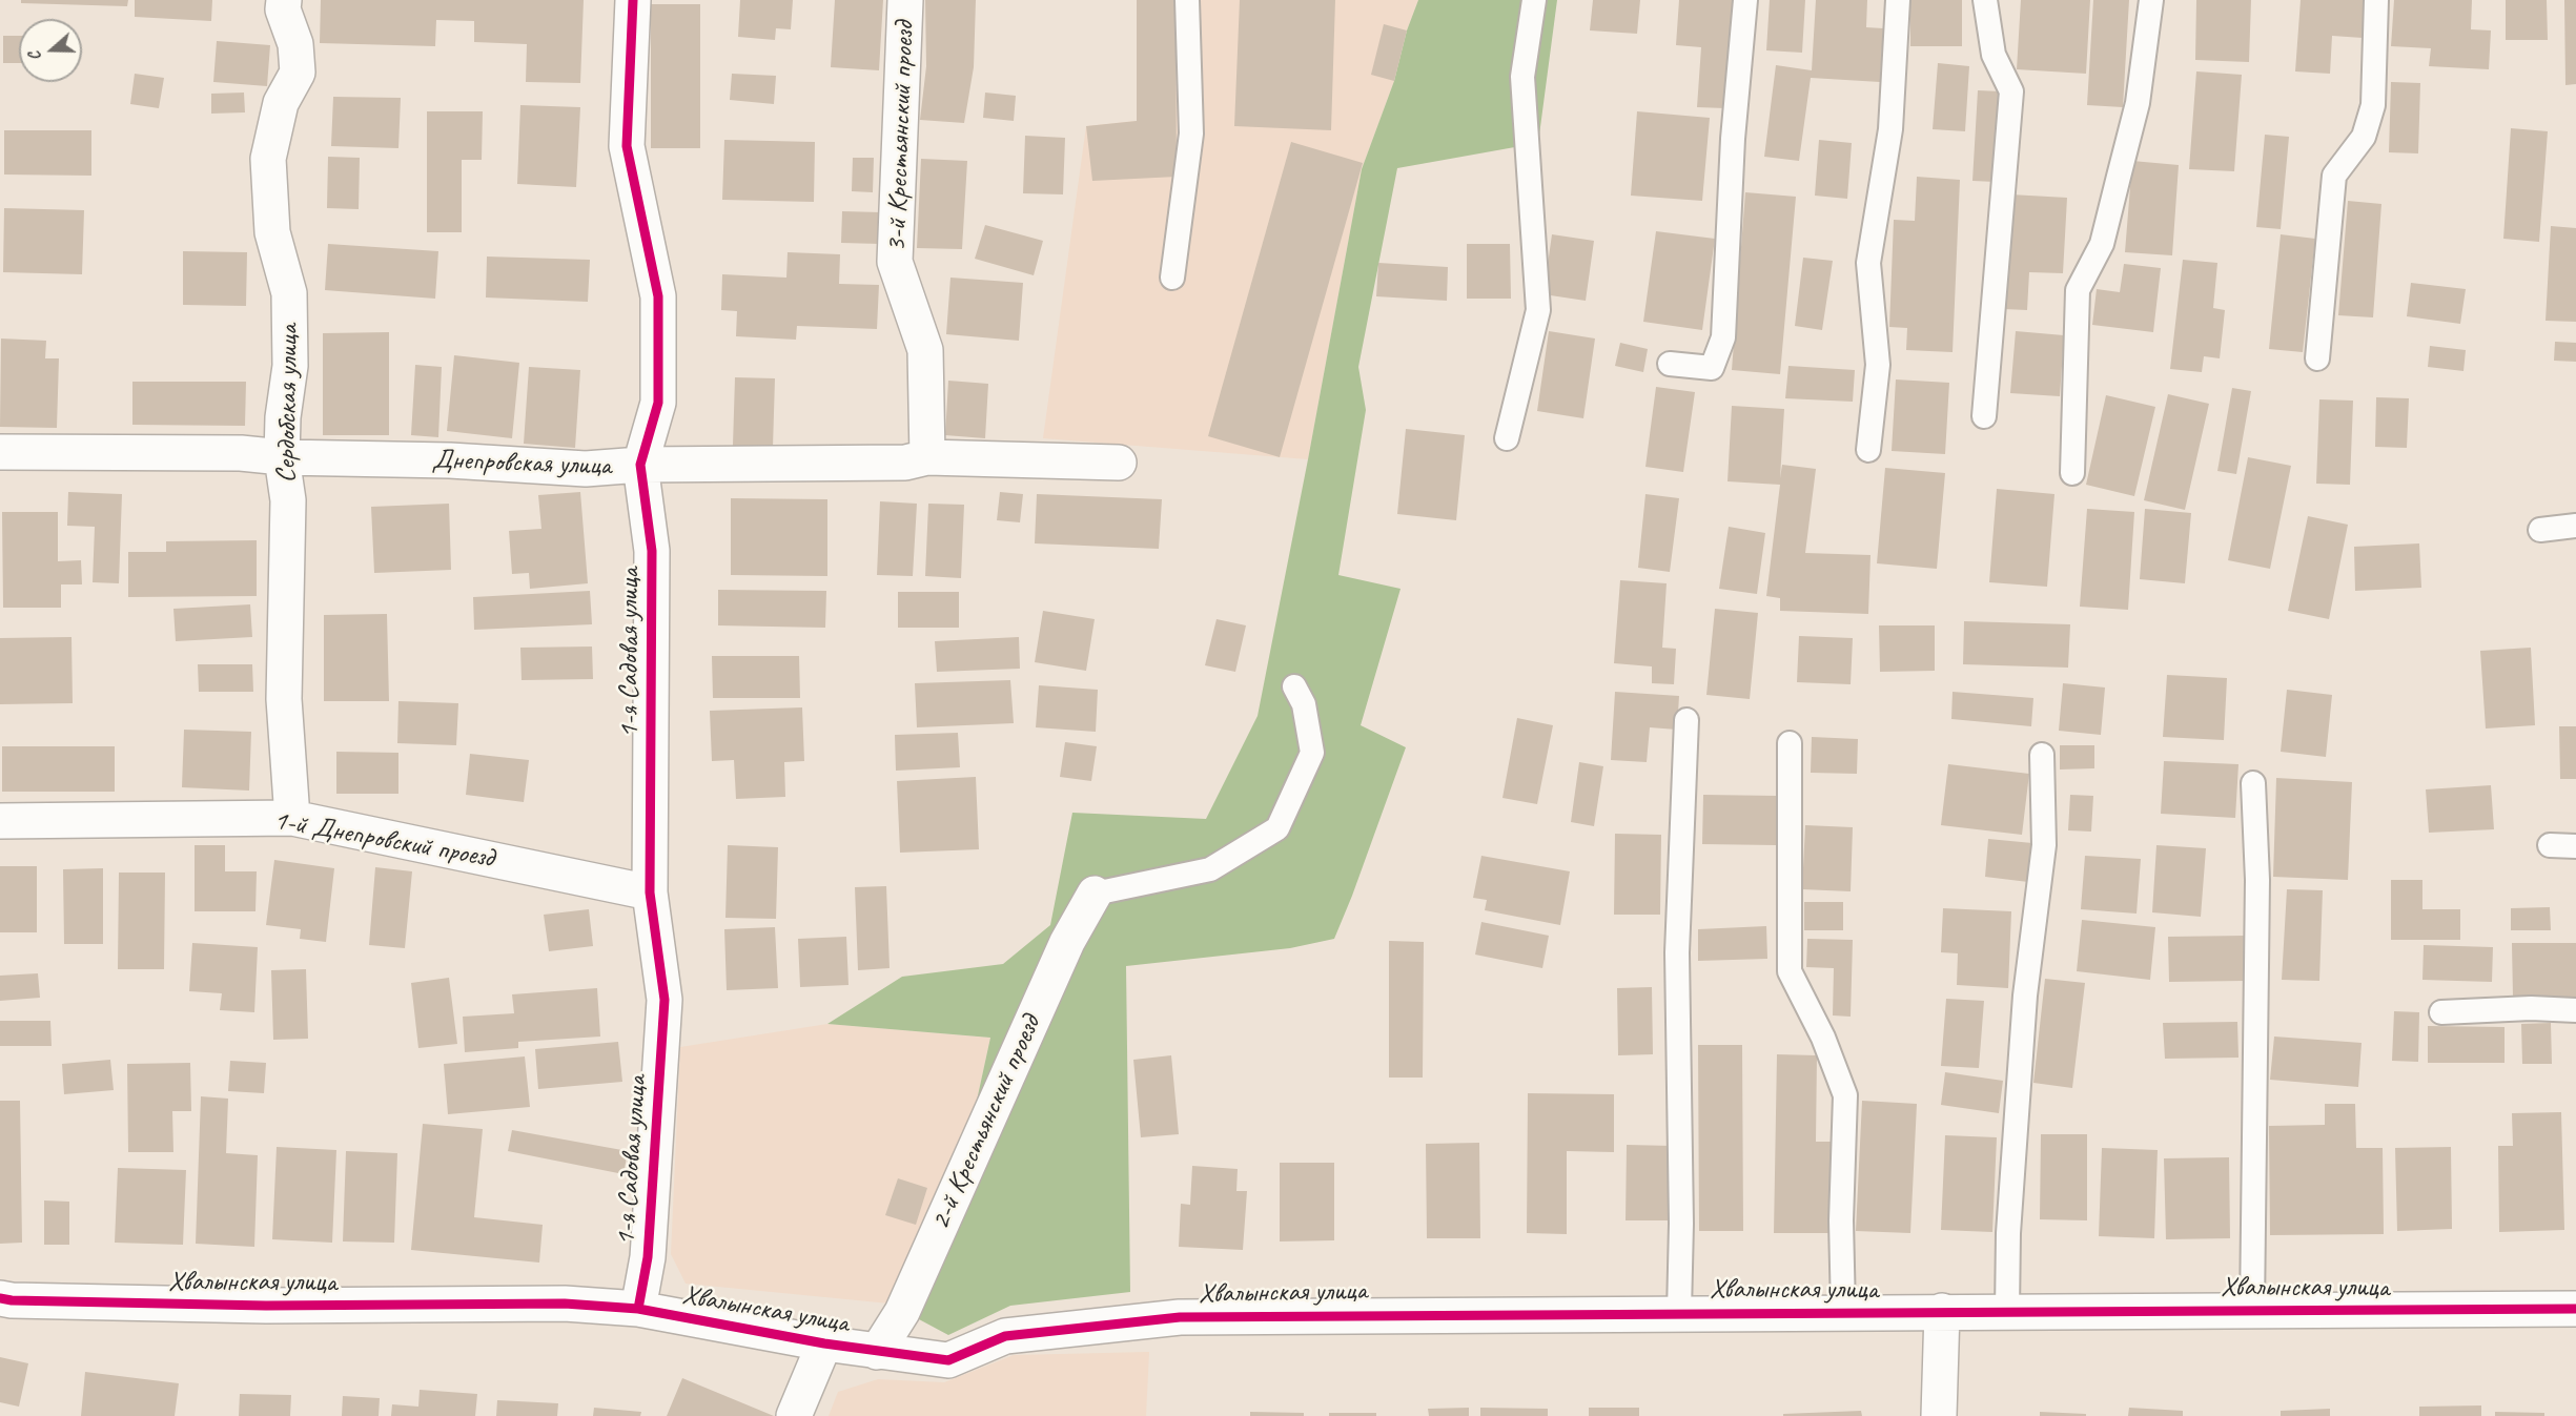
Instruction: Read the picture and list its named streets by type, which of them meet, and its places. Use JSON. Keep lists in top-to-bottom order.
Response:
{
  "streets": {
    "street": [
      "3-й Крестьянский проезд",
      "Сердобская улица",
      "Днепровская улица",
      "1-я Садовая улица",
      "1-й Днепровский проезд",
      "2-й Крестьянский проезд",
      "Хвалынская улица"
    ]
  },
  "crossings": [
    ["3-й Крестьянский проезд", "Днепровская улица"],
    ["Сердобская улица", "Днепровская улица"],
    ["Сердобская улица", "1-й Днепровский проезд"],
    ["Днепровская улица", "1-я Садовая улица"],
    ["1-я Садовая улица", "1-й Днепровский проезд"],
    ["1-я Садовая улица", "Хвалынская улица"],
    ["2-й Крестьянский проезд", "Хвалынская улица"]
  ],
  "north": "left"
}
